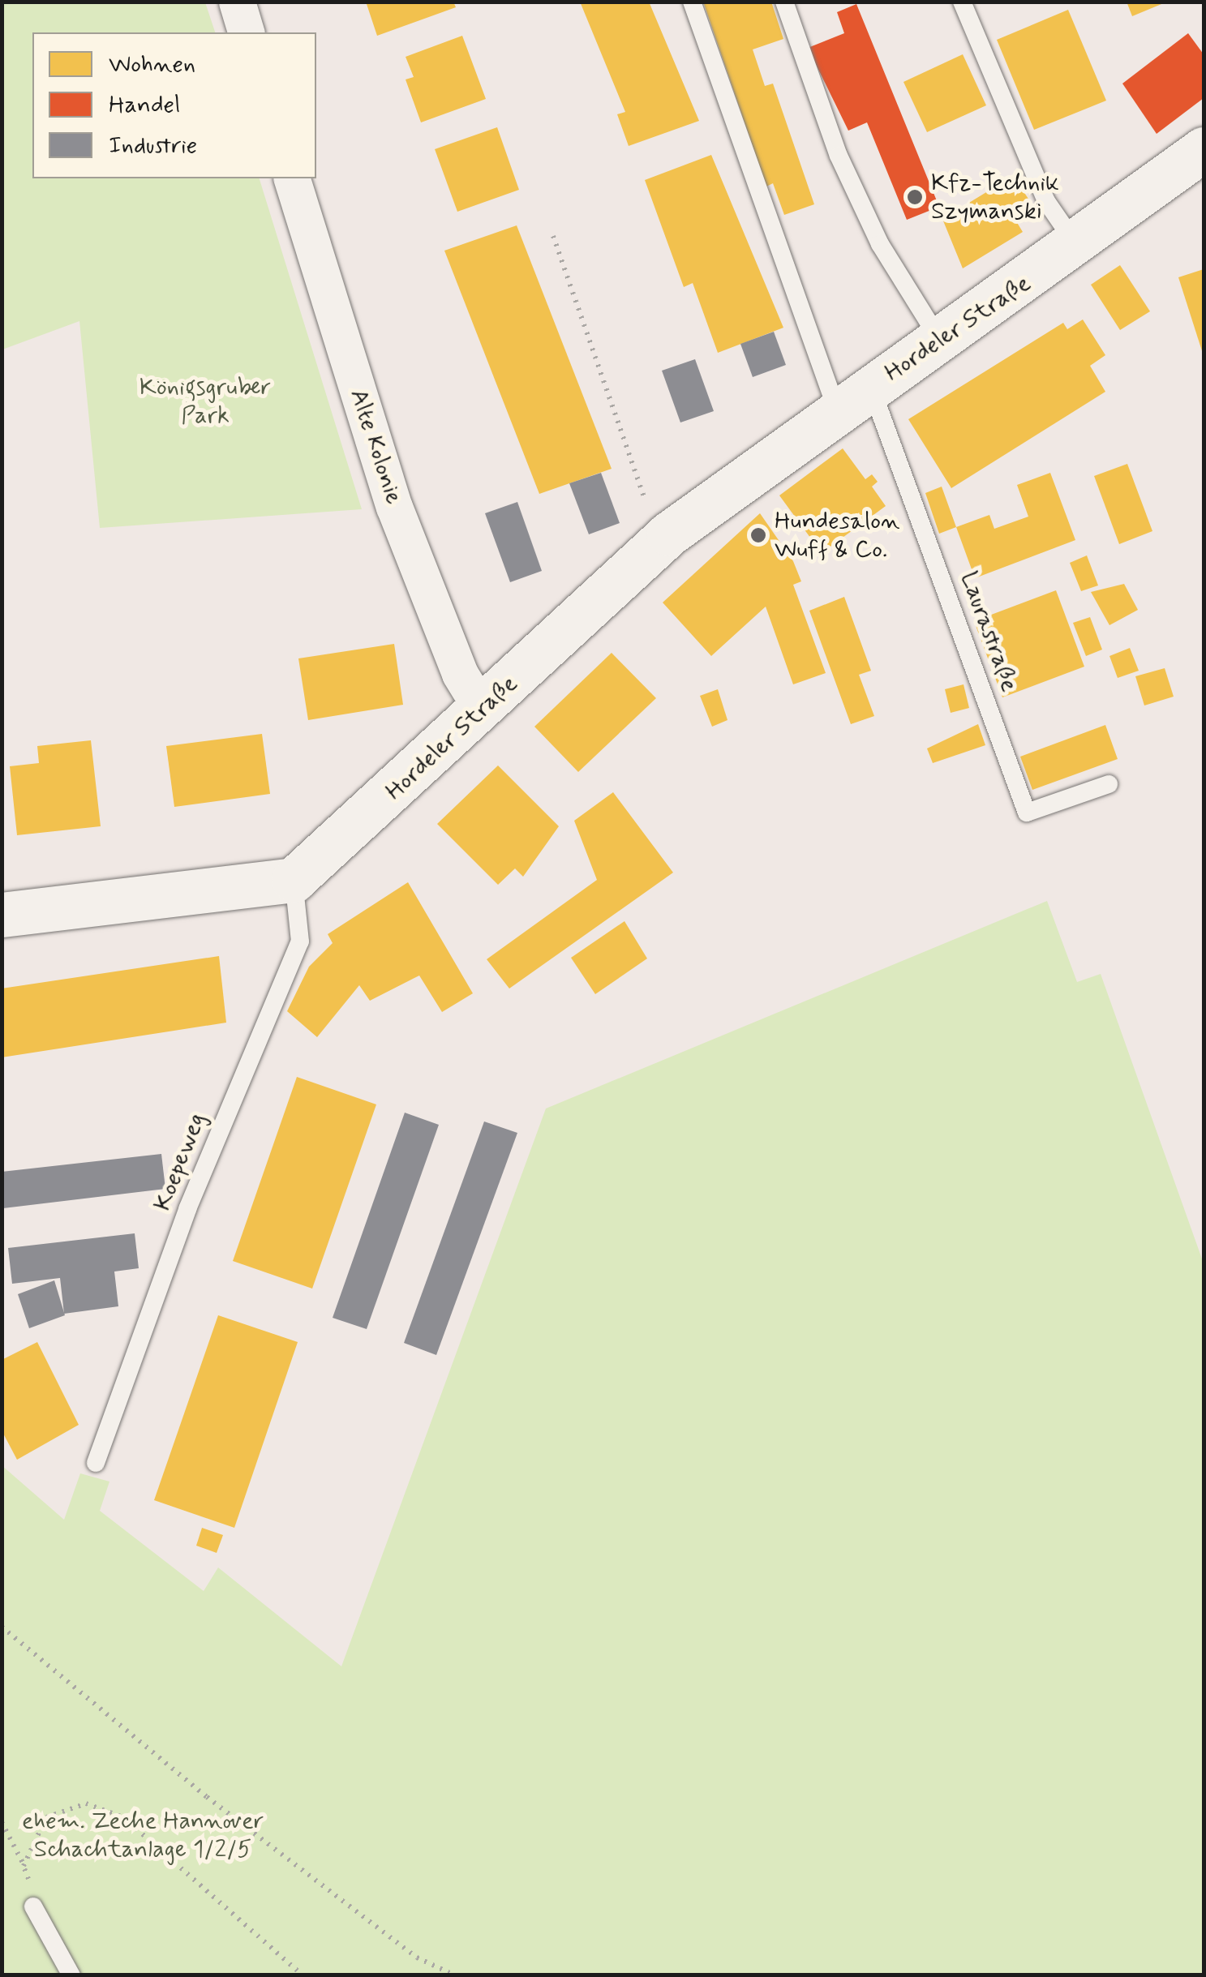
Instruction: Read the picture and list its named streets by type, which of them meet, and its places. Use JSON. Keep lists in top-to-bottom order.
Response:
{
  "streets": {
    "street": ["Hordeler Straße", "Alte Kolonie"],
    "lane": ["Laurastraße", "Koepeweg"]
  },
  "crossings": [
    ["Hordeler Straße", "Alte Kolonie"],
    ["Hordeler Straße", "Laurastraße"],
    ["Hordeler Straße", "Koepeweg"]
  ],
  "parks": ["Königsgruber Park", "ehem. Zeche Hannover Schachtanlage 1/2/5"],
  "places": ["Kfz-Technik Szymanski", "Hundesalon Wuff & Co."],
  "legend": ["Wohnen", "Handel", "Industrie"]
}
